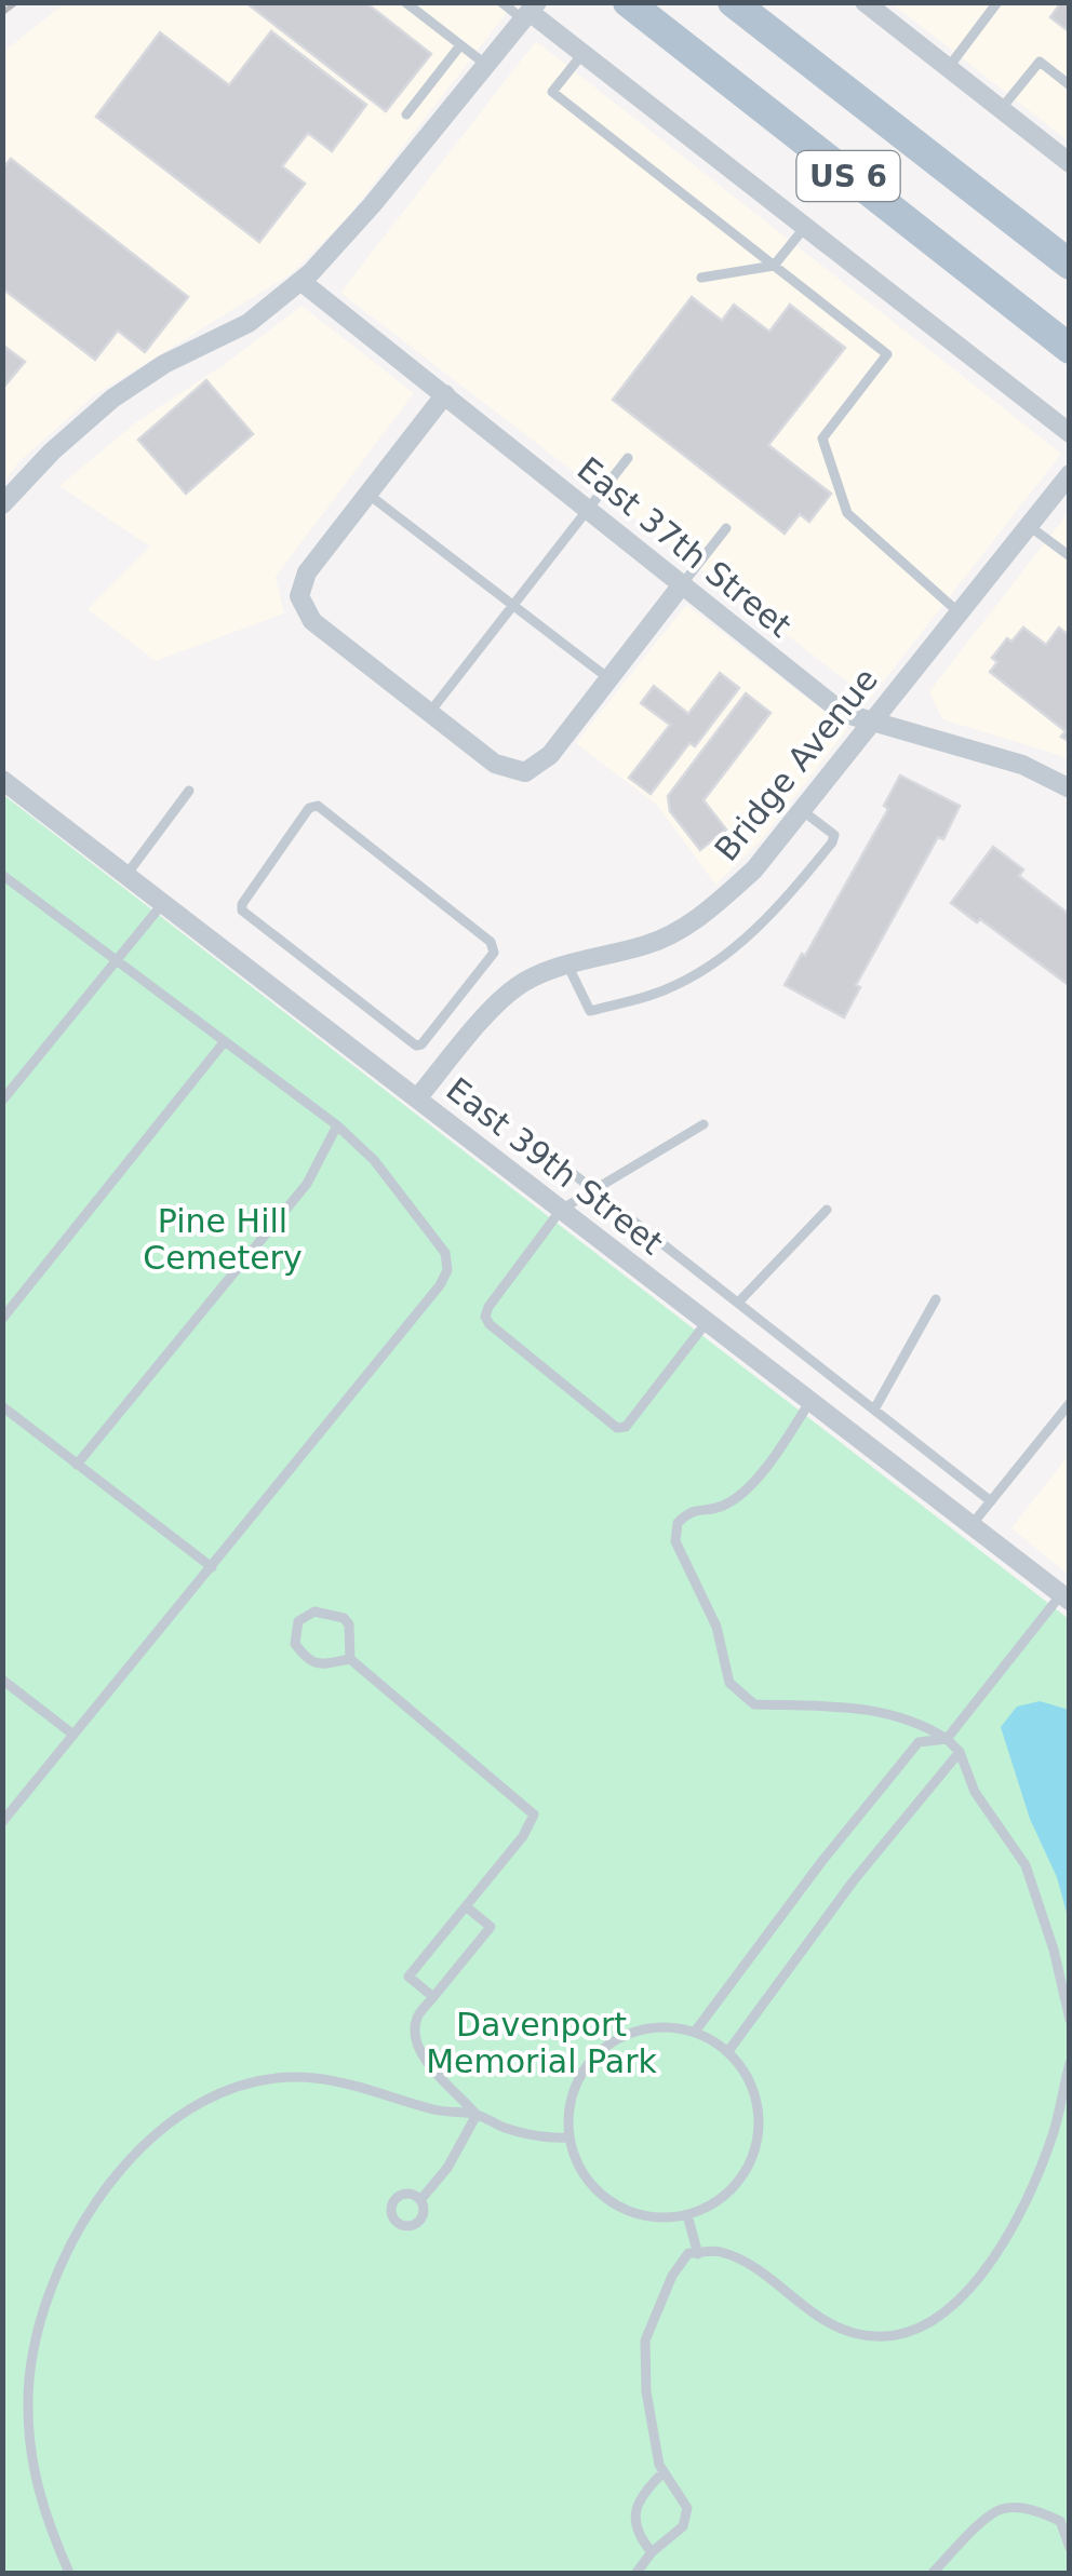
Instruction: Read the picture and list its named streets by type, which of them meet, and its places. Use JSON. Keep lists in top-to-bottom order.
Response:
{
  "streets": {
    "main road": ["US 6"],
    "street": ["East 37th Street", "Bridge Avenue", "East 39th Street"]
  },
  "crossings": [
    ["East 37th Street", "Bridge Avenue"],
    ["Bridge Avenue", "East 39th Street"]
  ],
  "parks": ["Pine Hill Cemetery", "Davenport Memorial Park"]
}
